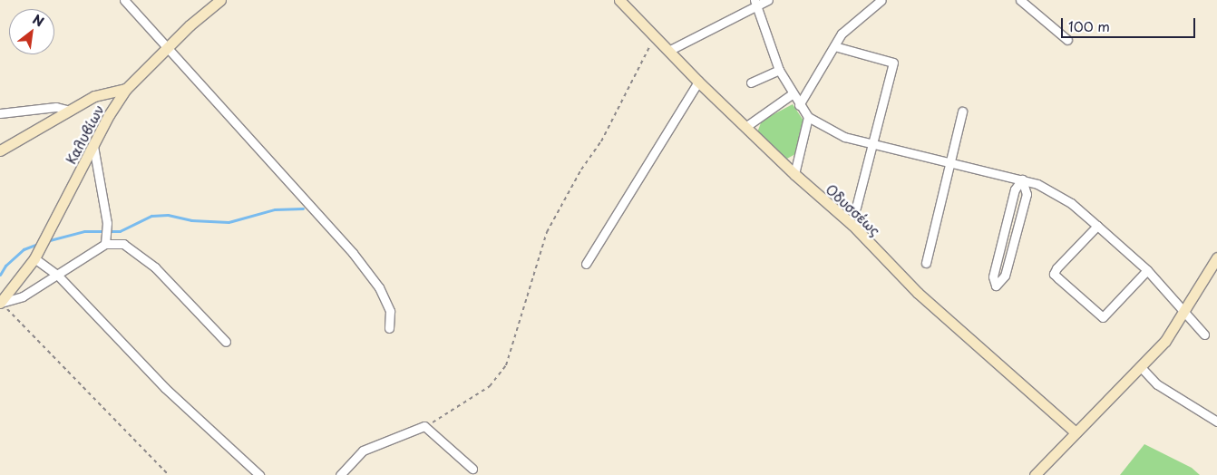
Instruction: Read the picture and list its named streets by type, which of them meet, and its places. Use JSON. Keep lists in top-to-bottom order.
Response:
{
  "streets": {
    "street": ["Καλυβίων", "Οδυσσέως"]
  },
  "scale_bar": "100 m",
  "north": "top right"
}
